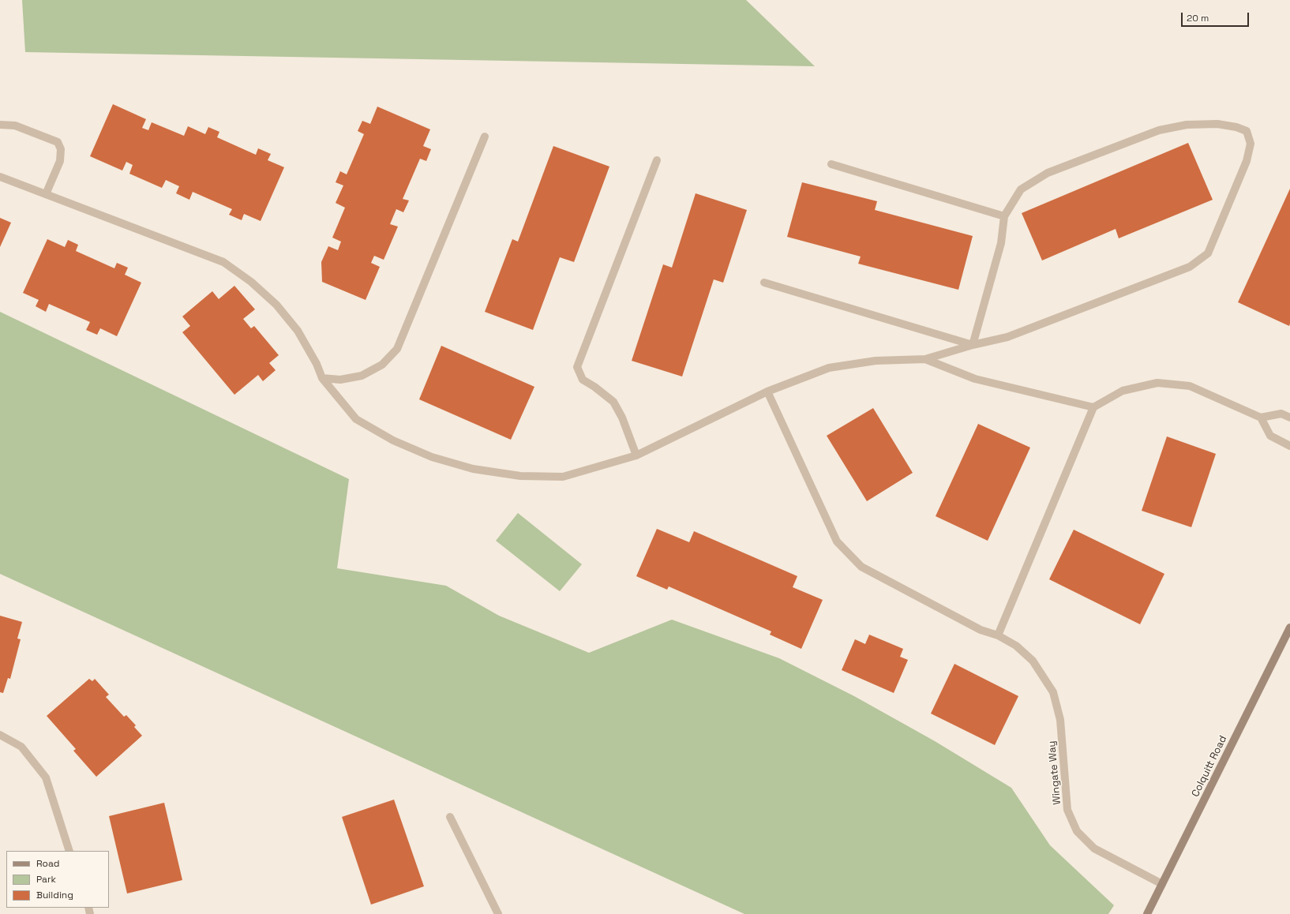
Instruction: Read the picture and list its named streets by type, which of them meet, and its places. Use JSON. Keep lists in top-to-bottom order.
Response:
{
  "streets": {
    "street": ["Colquitt Road", "Wingate Way"]
  },
  "crossings": [
    ["Colquitt Road", "Wingate Way"]
  ],
  "legend": ["Road", "Park", "Building"],
  "scale_bar": "20 m"
}
